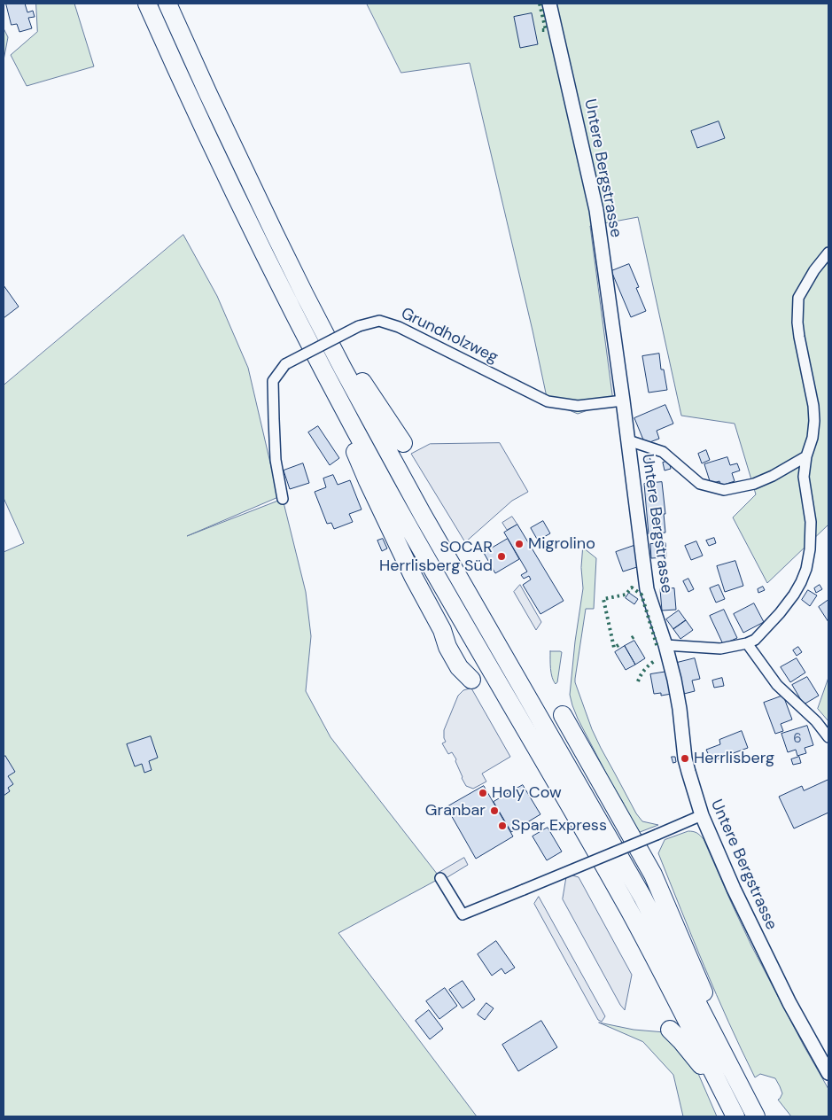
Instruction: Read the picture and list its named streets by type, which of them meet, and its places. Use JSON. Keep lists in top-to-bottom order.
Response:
{
  "streets": {
    "main road": ["Untere Bergstrasse"],
    "street": ["Grundholzweg"]
  },
  "crossings": [
    ["Untere Bergstrasse", "Grundholzweg"]
  ],
  "places": [
    "Migrolino",
    "SOCAR Herrlisberg Süd",
    "Herrlisberg",
    "Holy Cow",
    "Granbar",
    "Spar Express"
  ],
  "house_numbers": ["6"]
}
